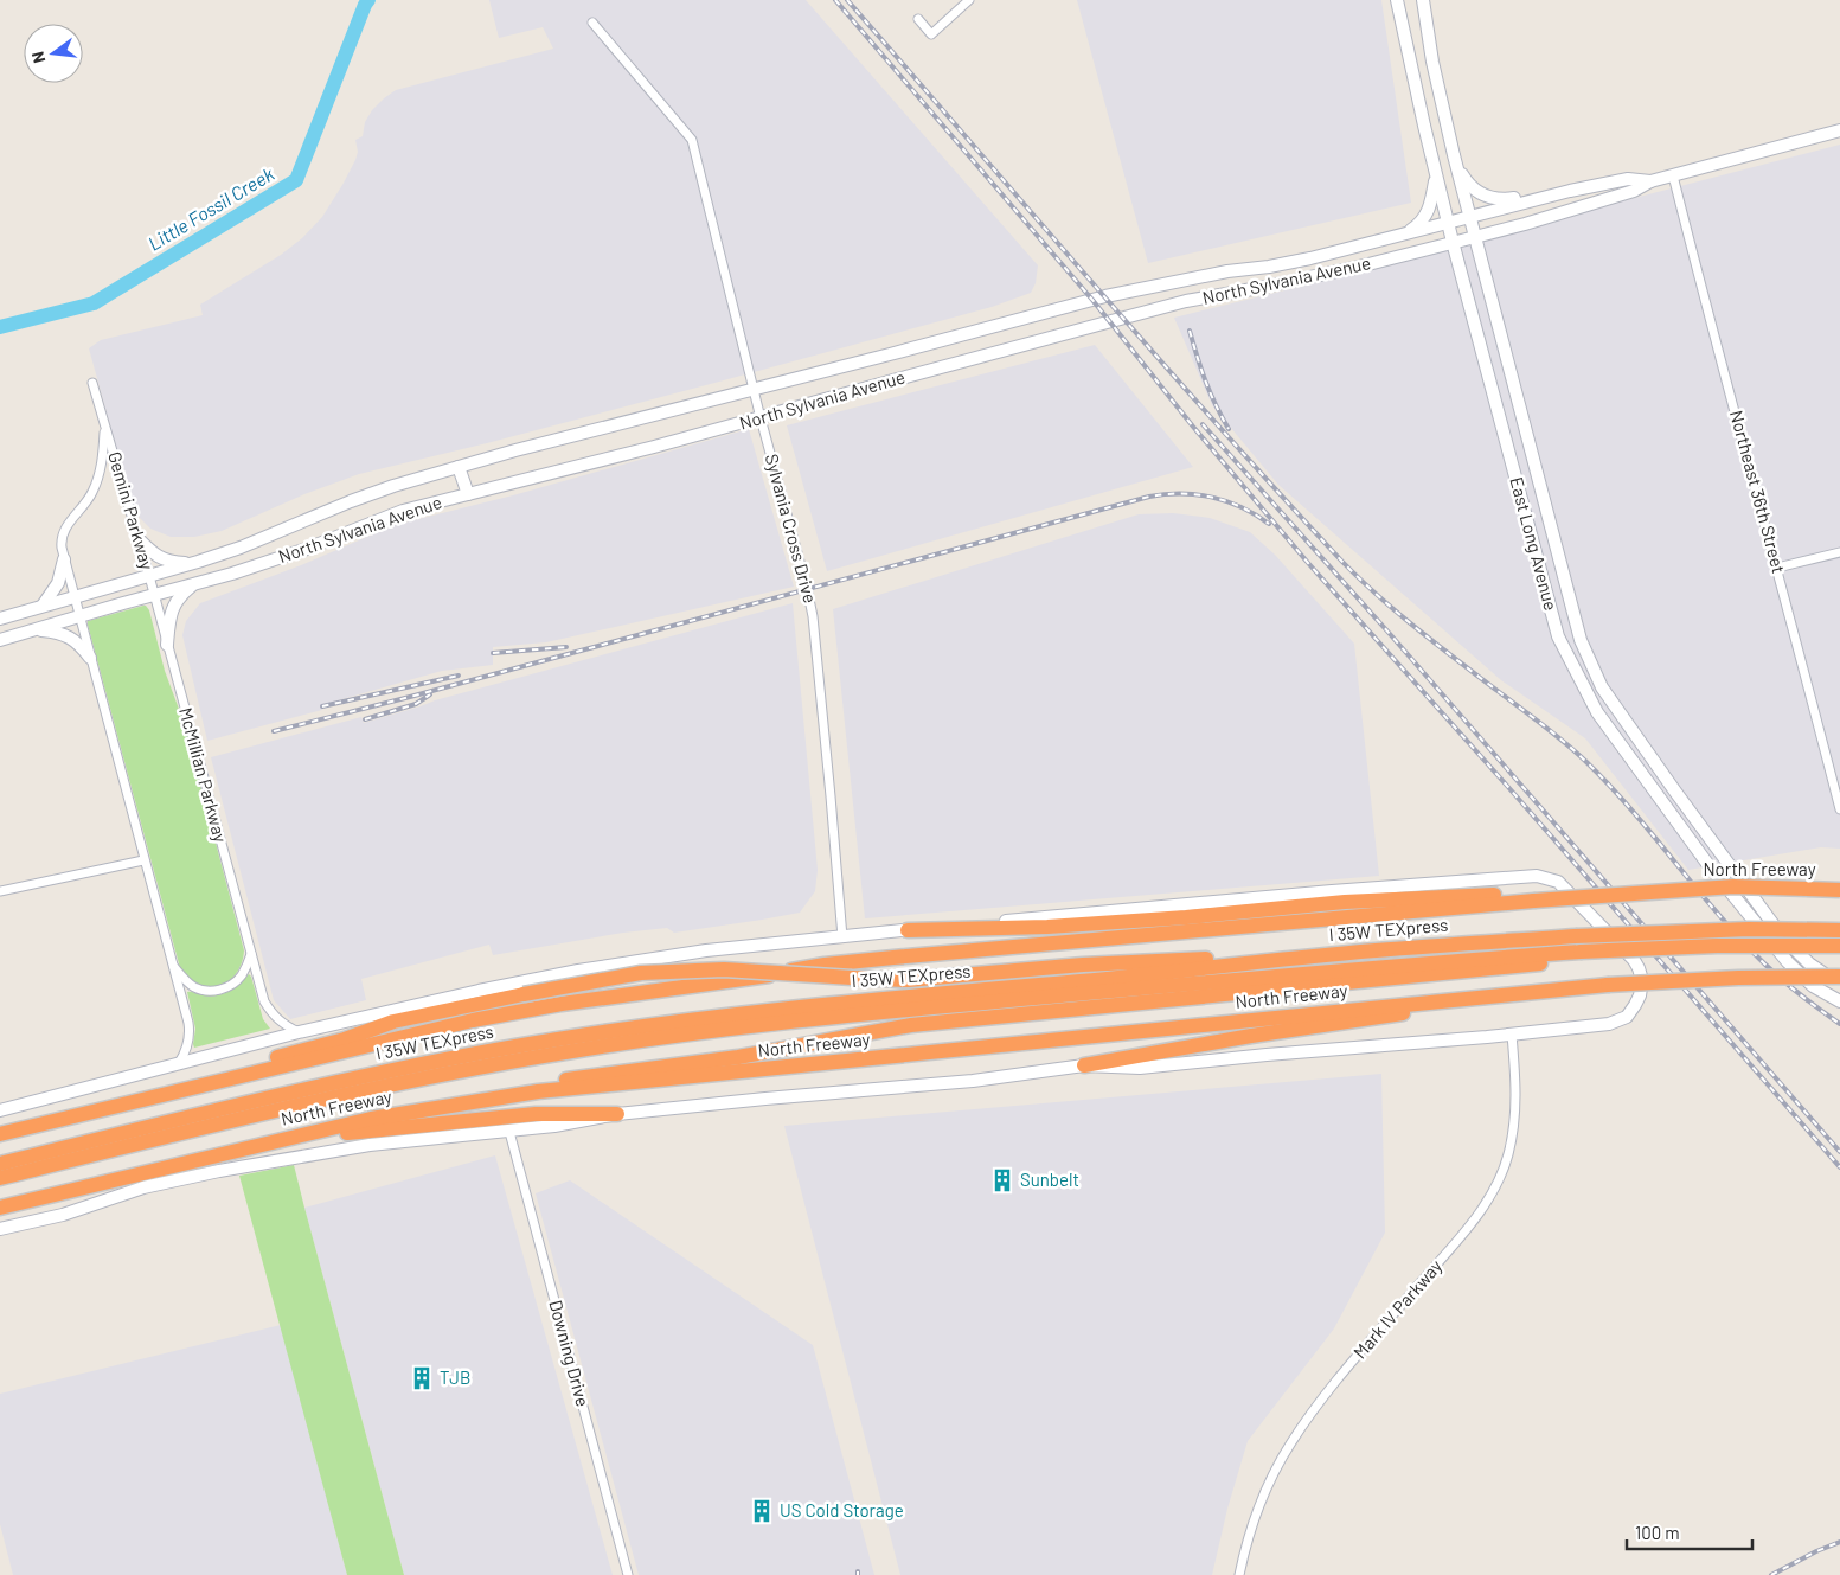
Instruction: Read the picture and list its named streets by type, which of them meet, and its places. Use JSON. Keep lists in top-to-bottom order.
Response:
{
  "streets": {
    "highway": ["North Freeway", "I 35W TEXpress"],
    "main road": ["North Sylvania Avenue", "East Long Avenue"],
    "street": [
      "Northeast 36th Street",
      "Gemini Parkway",
      "Sylvania Cross Drive",
      "McMillian Parkway",
      "Mark IV Parkway",
      "Downing Drive"
    ]
  },
  "crossings": [
    ["North Sylvania Avenue", "Northeast 36th Street"],
    ["North Sylvania Avenue", "Gemini Parkway"],
    ["North Sylvania Avenue", "Sylvania Cross Drive"],
    ["North Sylvania Avenue", "East Long Avenue"],
    ["North Sylvania Avenue", "McMillian Parkway"],
    ["Gemini Parkway", "McMillian Parkway"]
  ],
  "water": ["Little Fossil Creek"],
  "places": {
    "building": ["Sunbelt", "TJB", "US Cold Storage"]
  },
  "scale_bar": "100 m",
  "north": "left"
}
